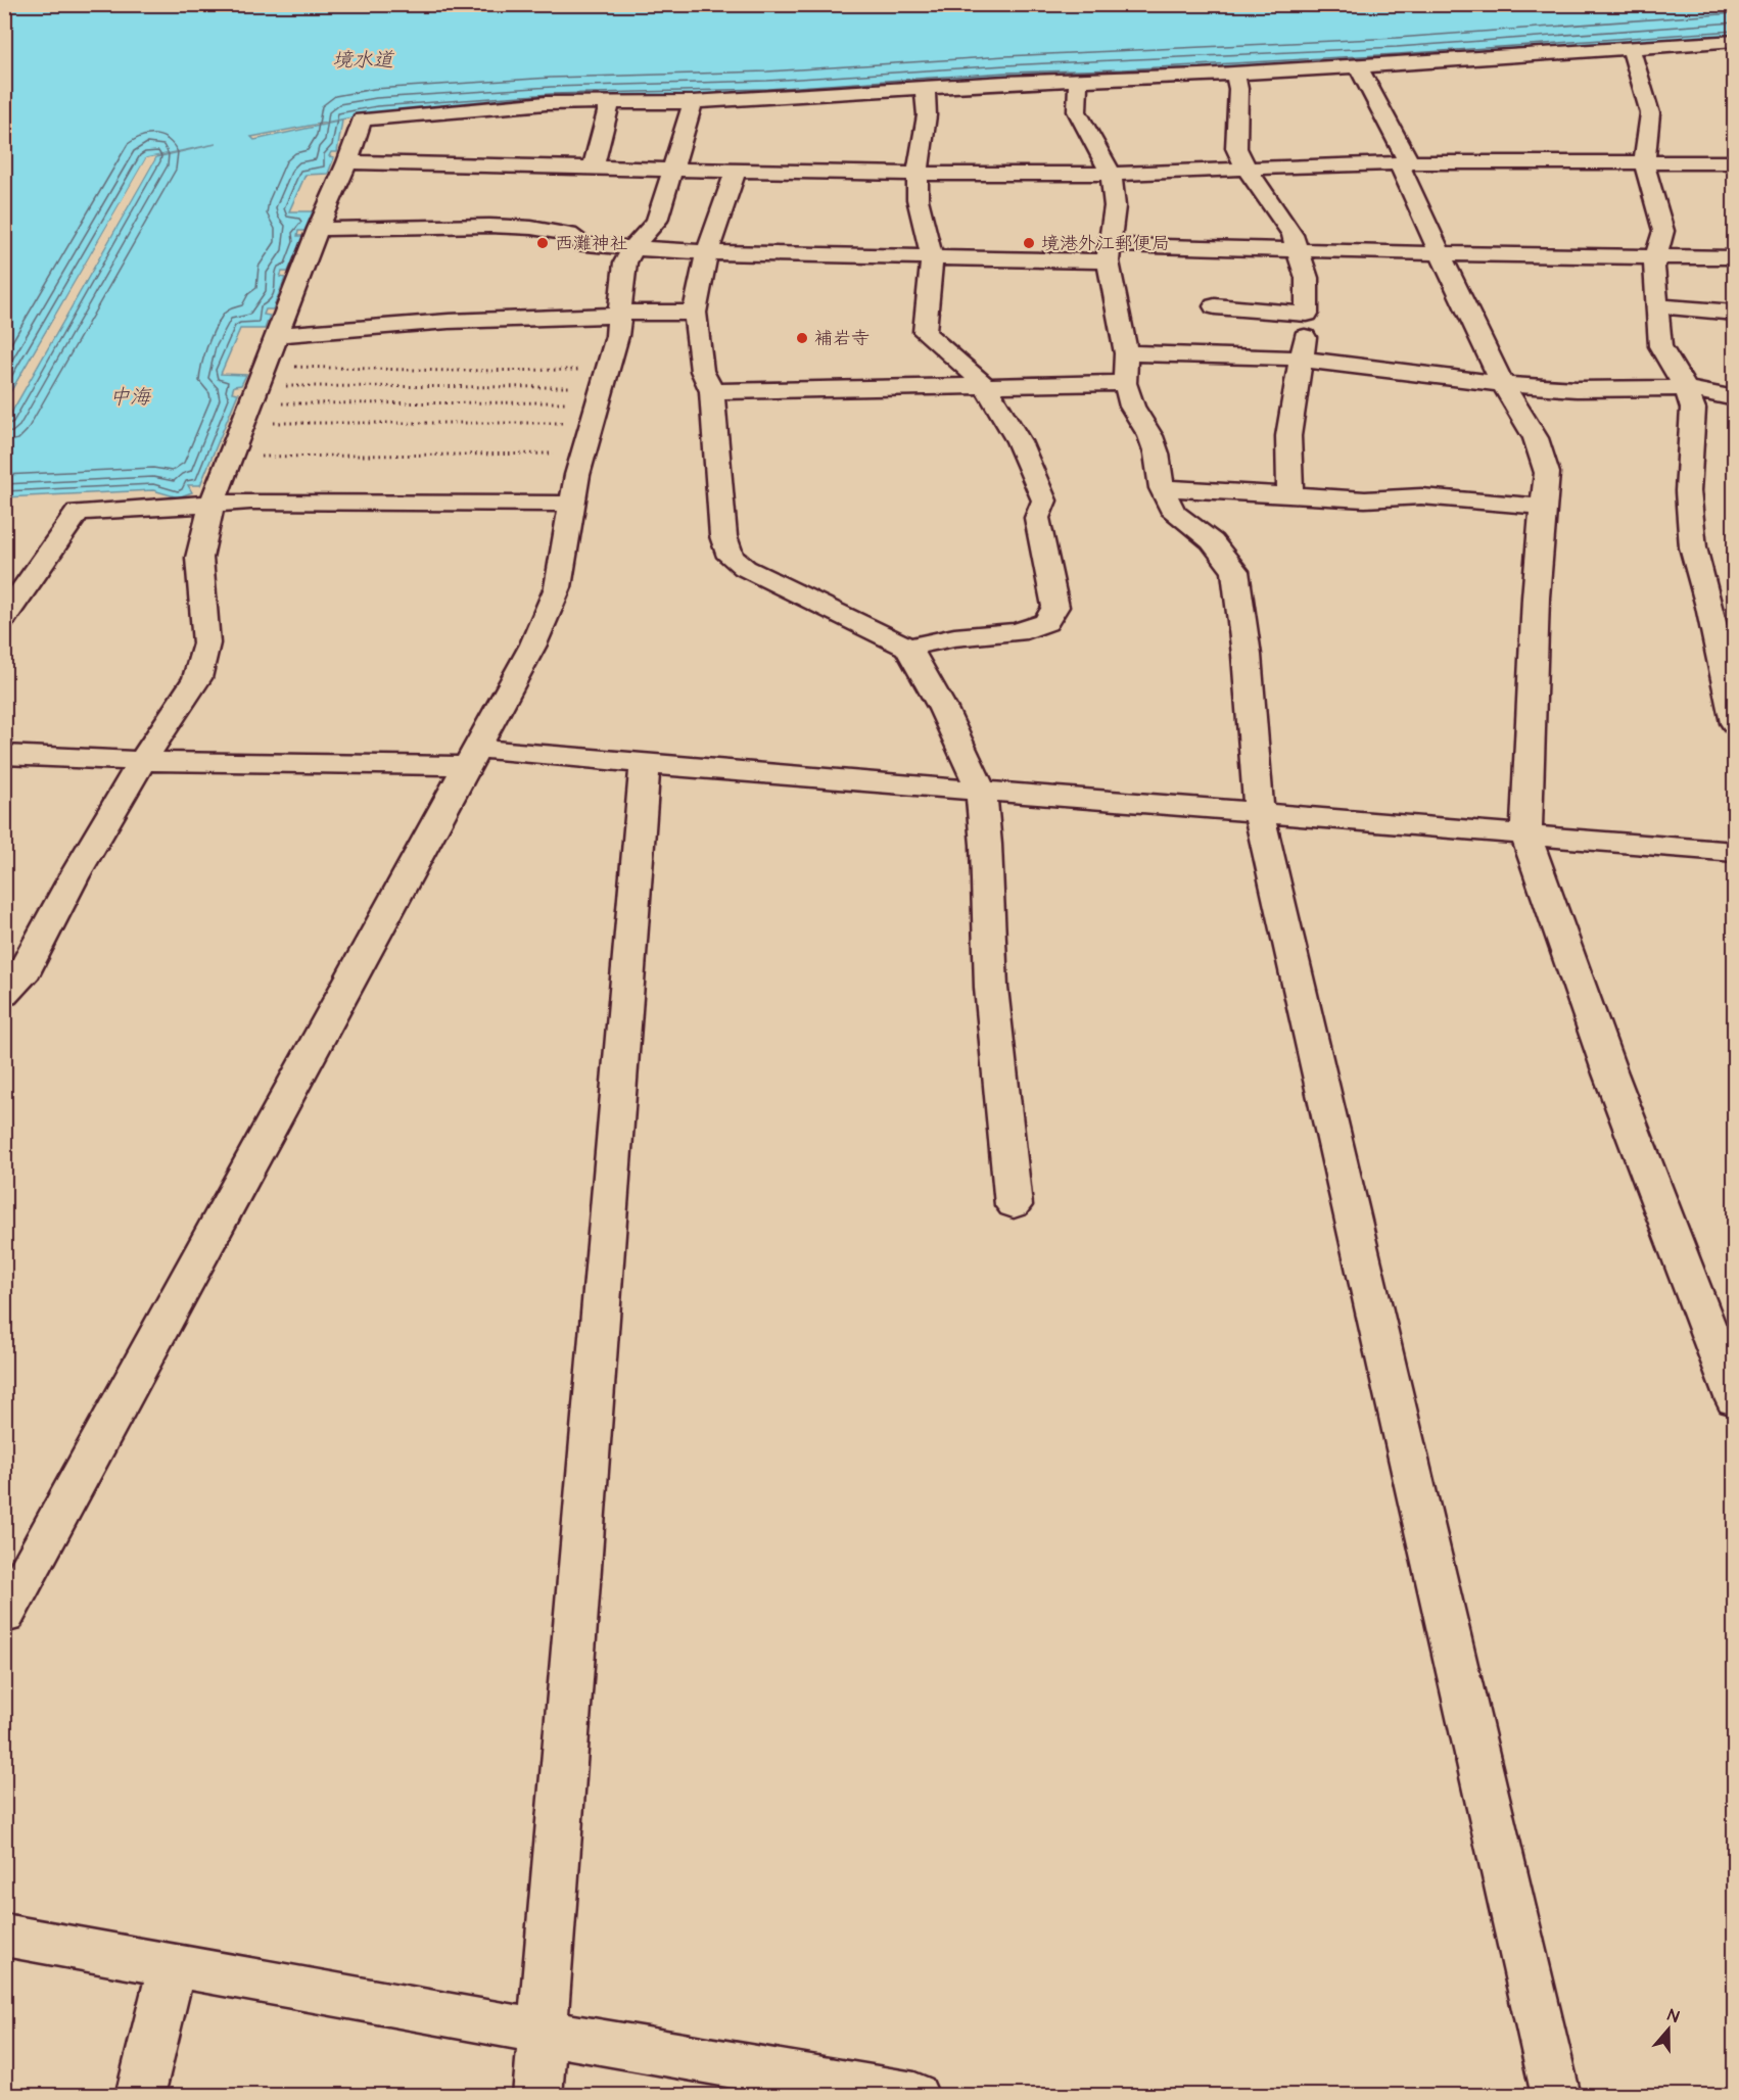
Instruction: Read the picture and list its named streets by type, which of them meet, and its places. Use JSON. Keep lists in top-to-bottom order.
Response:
{
  "water": ["境水道", "中海"],
  "places": ["西灘神社", "境港外江郵便局", "補岩寺"],
  "north": "top"
}
